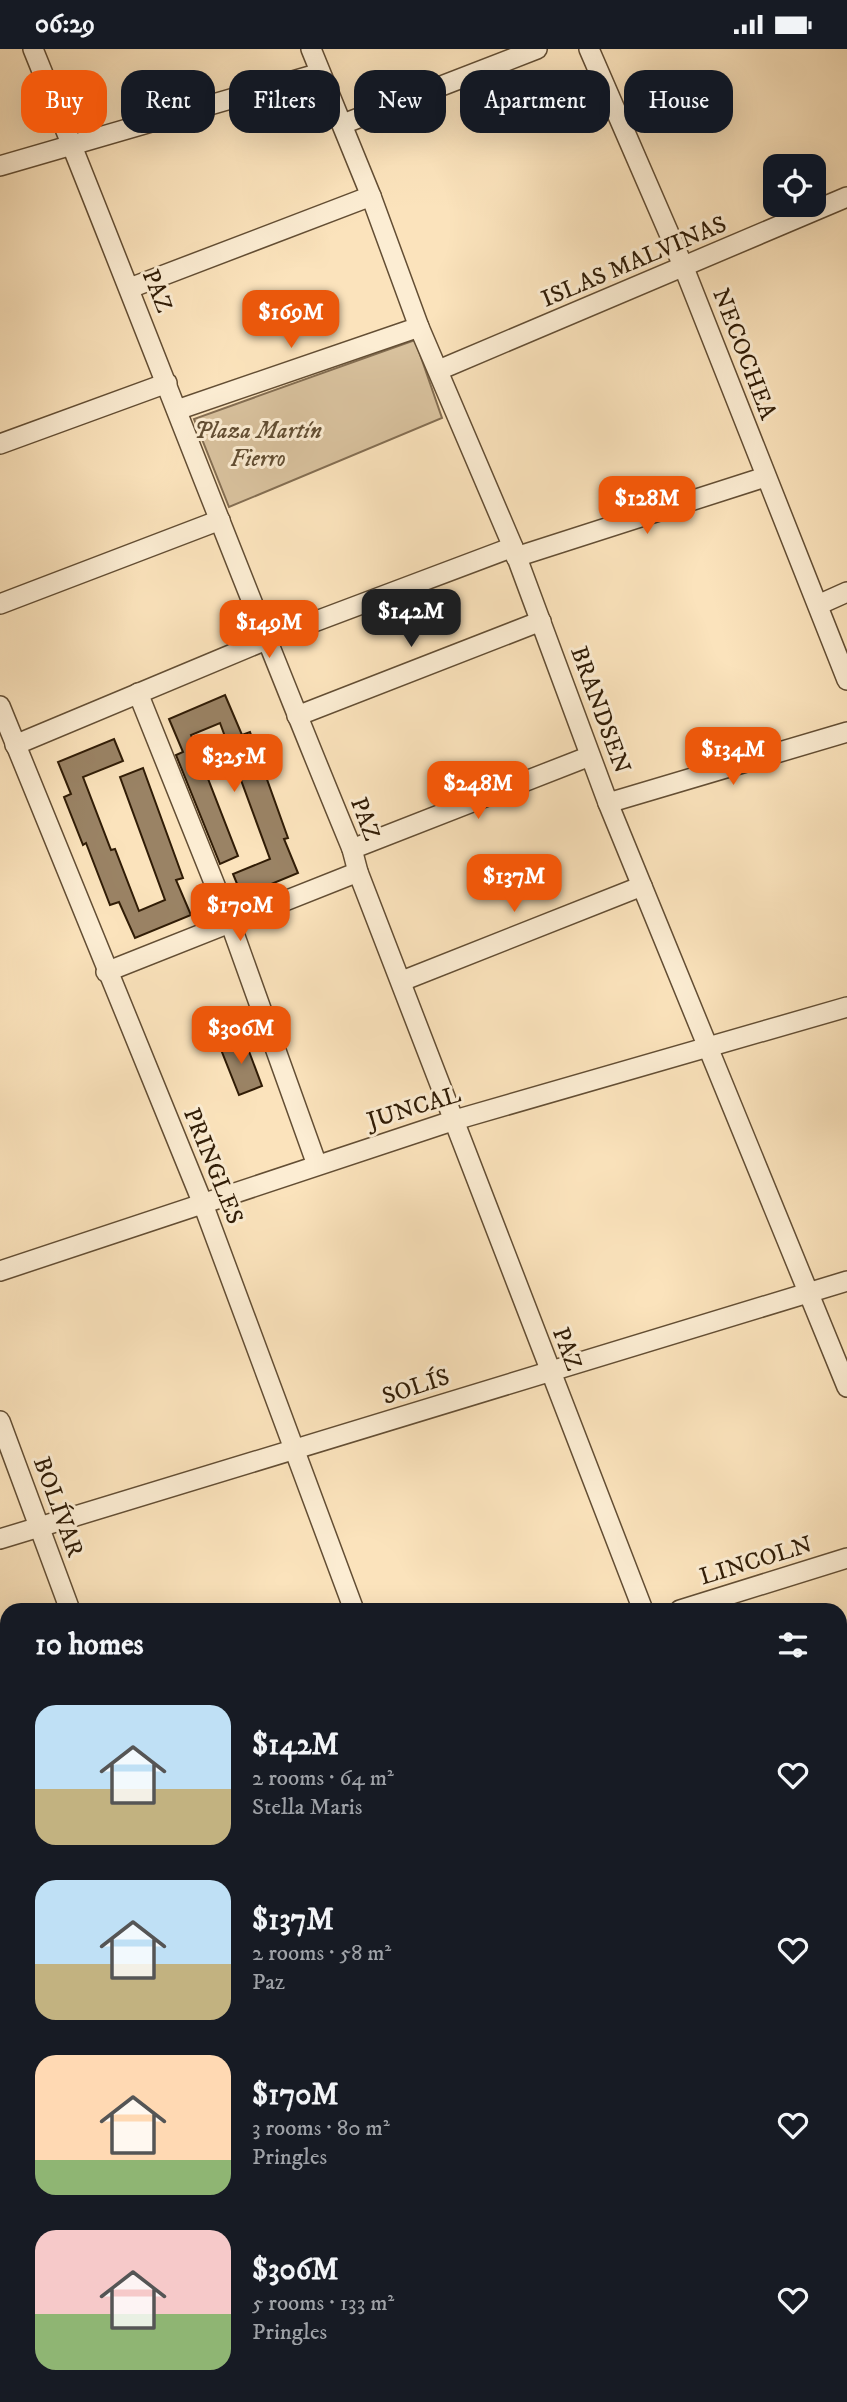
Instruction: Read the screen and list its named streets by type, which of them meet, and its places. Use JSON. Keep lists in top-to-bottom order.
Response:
{
  "streets": {
    "street": [
      "ISLAS MALVINAS",
      "PAZ",
      "NECOCHEA",
      "BRANDSEN",
      "JUNCAL",
      "PRINGLES",
      "SOLÍS",
      "BOLÍVAR",
      "LINCOLN"
    ]
  },
  "crossings": [
    ["ISLAS MALVINAS", "NECOCHEA"],
    ["ISLAS MALVINAS", "BRANDSEN"],
    ["PAZ", "JUNCAL"],
    ["PAZ", "SOLÍS"],
    ["BRANDSEN", "JUNCAL"],
    ["BRANDSEN", "SOLÍS"],
    ["JUNCAL", "PRINGLES"],
    ["PRINGLES", "SOLÍS"],
    ["SOLÍS", "BOLÍVAR"]
  ],
  "parks": ["Plaza Martín Fierro"],
  "page": {
    "status": "06:29",
    "chip": [
      "Buy",
      "Rent",
      "Filters",
      "New",
      "Apartment",
      "House"
    ],
    "price": [
      "$169M",
      "$128M",
      "$142M",
      "$149M",
      "$134M",
      "$325M",
      "$248M",
      "$137M",
      "$170M",
      "$306M"
    ],
    "heading": "10 homes",
    "list": [
      {
        "name": "$142M",
        "note": "2 rooms · 64 m² · Stella Maris"
      },
      {
        "name": "$137M",
        "note": "2 rooms · 58 m² · Paz"
      },
      {
        "name": "$170M",
        "note": "3 rooms · 80 m² · Pringles"
      },
      {
        "name": "$306M",
        "note": "5 rooms · 133 m² · Pringles"
      }
    ]
  }
}
